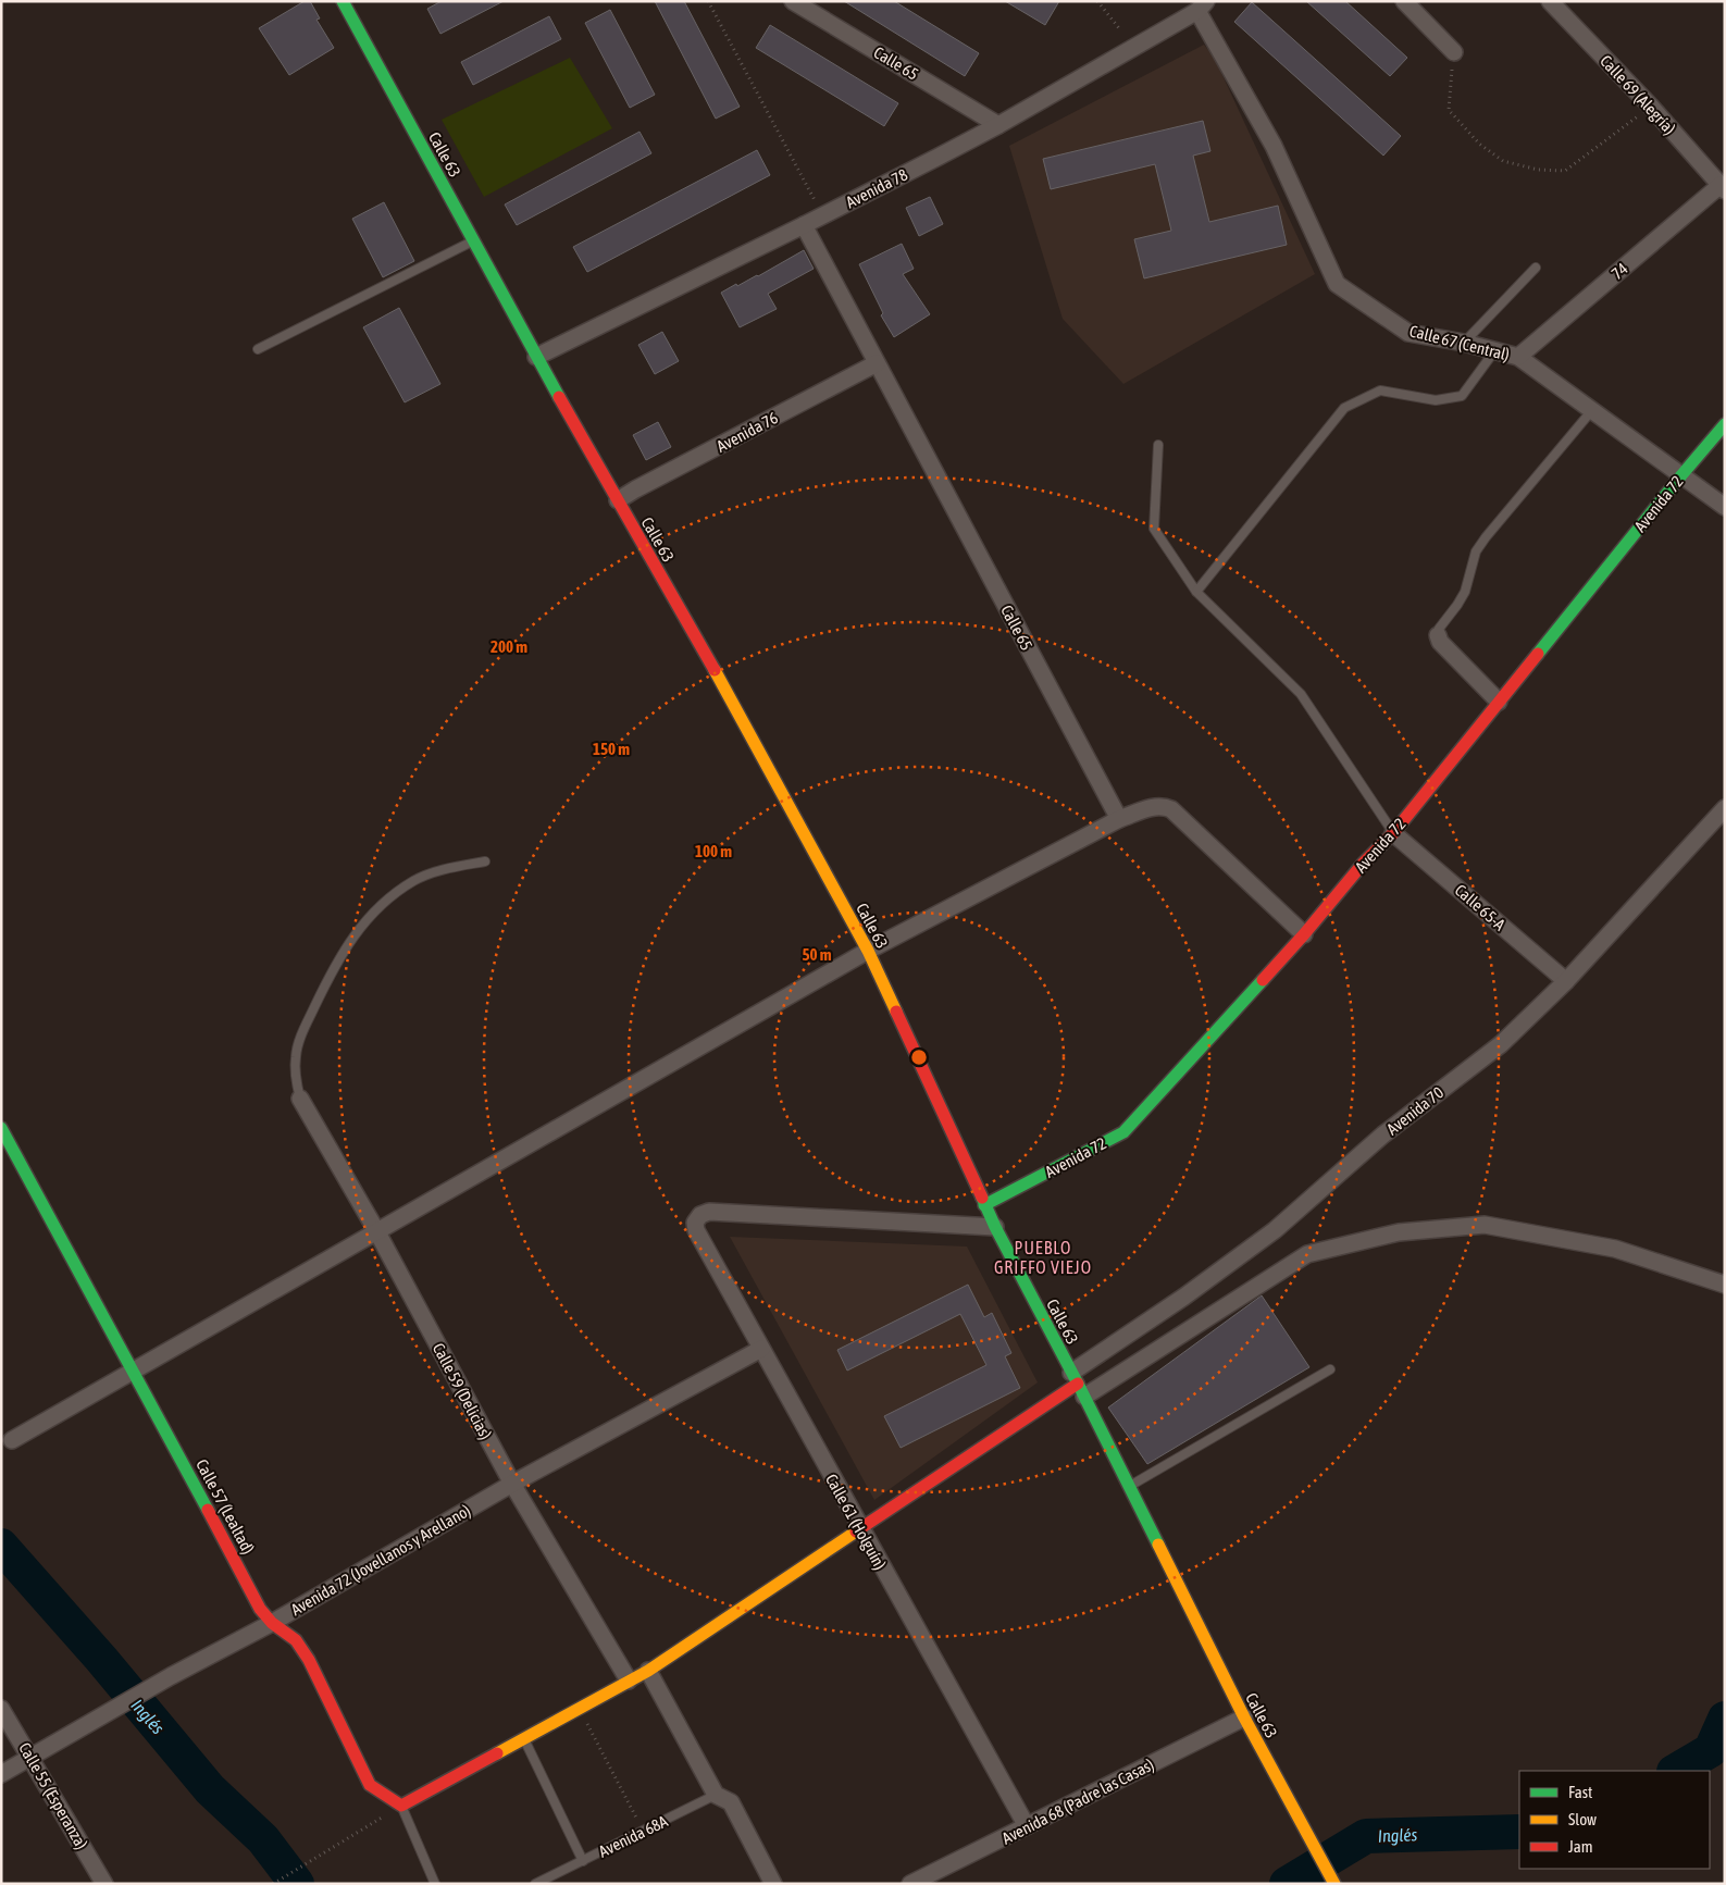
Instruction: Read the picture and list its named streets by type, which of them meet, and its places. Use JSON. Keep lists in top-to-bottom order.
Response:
{
  "streets": {
    "street": [
      "Calle 65",
      "Calle 69 (Alegría)",
      "Calle 63",
      "Avenida 78",
      "74",
      "Calle 67 (Central)",
      "Avenida 76",
      "Avenida 72",
      "Calle 65-A",
      "Avenida 70",
      "Calle 59 (Delicias)",
      "Calle 57 (Lealtad)",
      "Calle 61 (Holguín)",
      "Avenida 72 (Jovellanos y Arellano)",
      "Calle 55 (Esperanza)",
      "Avenida 68 (Padre las Casas)"
    ],
    "lane": ["Avenida 68A"]
  },
  "crossings": [
    ["Calle 65", "Avenida 78"],
    ["Calle 65", "Avenida 76"],
    ["Calle 69 (Alegría)", "74"],
    ["Calle 63", "Avenida 78"],
    ["Calle 63", "Avenida 76"],
    ["Calle 63", "Avenida 72"],
    ["Calle 63", "Avenida 70"],
    ["Calle 63", "Calle 61 (Holguín)"],
    ["Calle 63", "Avenida 68 (Padre las Casas)"],
    ["Avenida 78", "Calle 67 (Central)"],
    ["74", "Calle 67 (Central)"],
    ["Calle 67 (Central)", "Avenida 72"],
    ["Avenida 72", "Calle 65-A"],
    ["Calle 65-A", "Avenida 70"],
    ["Calle 59 (Delicias)", "Avenida 72 (Jovellanos y Arellano)"],
    ["Calle 57 (Lealtad)", "Avenida 72 (Jovellanos y Arellano)"],
    ["Calle 61 (Holguín)", "Avenida 72 (Jovellanos y Arellano)"],
    ["Calle 61 (Holguín)", "Avenida 68 (Padre las Casas)"],
    ["Avenida 72 (Jovellanos y Arellano)", "Calle 55 (Esperanza)"]
  ],
  "districts": ["PUEBLO GRIFFO VIEJO"],
  "water": ["Inglés"],
  "legend": ["Fast", "Slow", "Jam"],
  "rings": [
    "200 m",
    "150 m",
    "100 m",
    "50 m"
  ]
}
